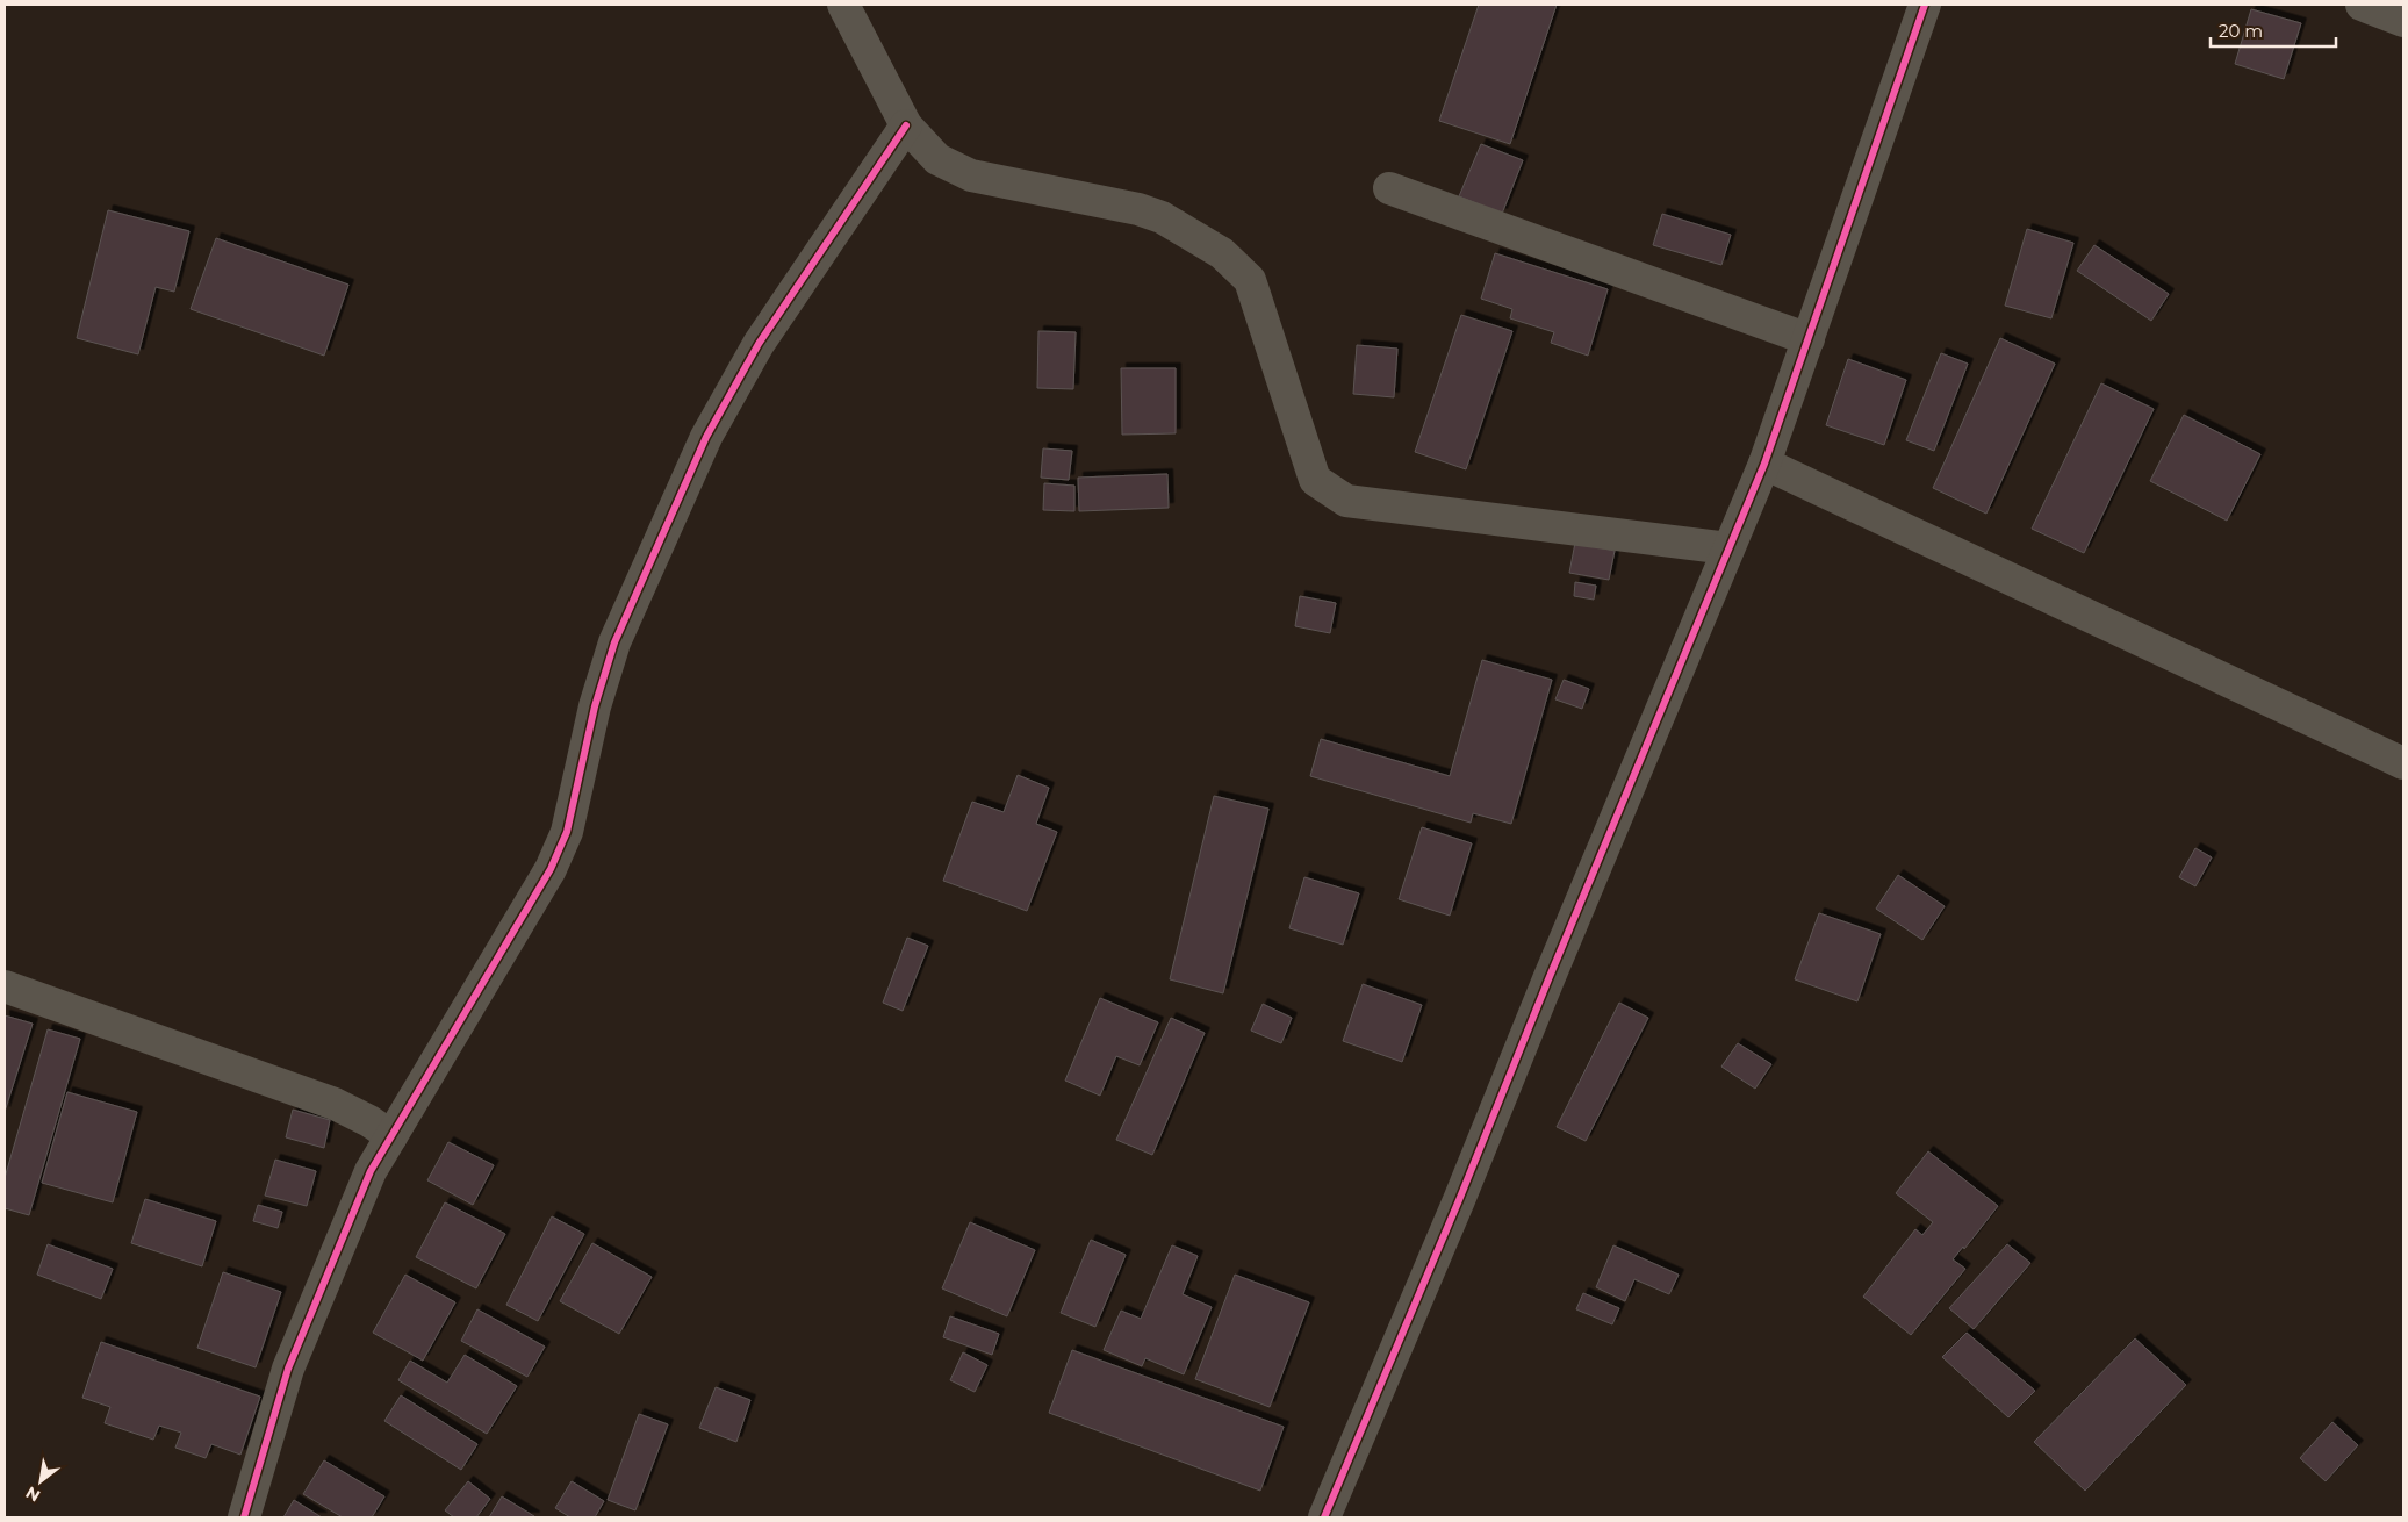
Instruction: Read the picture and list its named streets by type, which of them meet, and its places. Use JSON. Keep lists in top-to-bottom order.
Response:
{
  "scale_bar": "20 m",
  "north": "bottom left"
}
